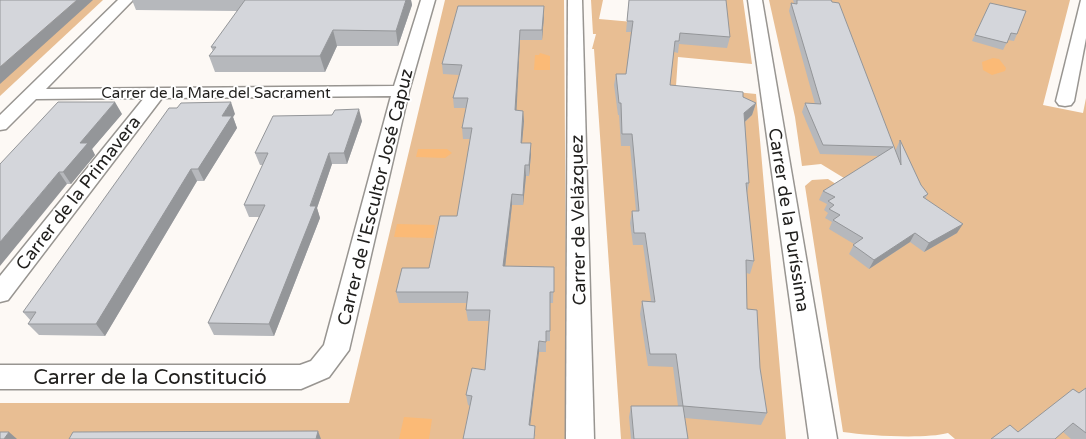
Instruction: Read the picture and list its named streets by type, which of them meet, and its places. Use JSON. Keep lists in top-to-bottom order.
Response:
{
  "streets": {
    "street": [
      "Carrer de la Mare del Sacrament",
      "Carrer de la Primavera",
      "Carrer de l'Escultor José Capuz",
      "Carrer de Velázquez",
      "Carrer de la Puríssima",
      "Carrer de la Constitució"
    ]
  },
  "crossings": [
    ["Carrer de la Mare del Sacrament", "Carrer de la Primavera"],
    ["Carrer de la Mare del Sacrament", "Carrer de l'Escultor José Capuz"],
    ["Carrer de l'Escultor José Capuz", "Carrer de la Constitució"]
  ]
}
